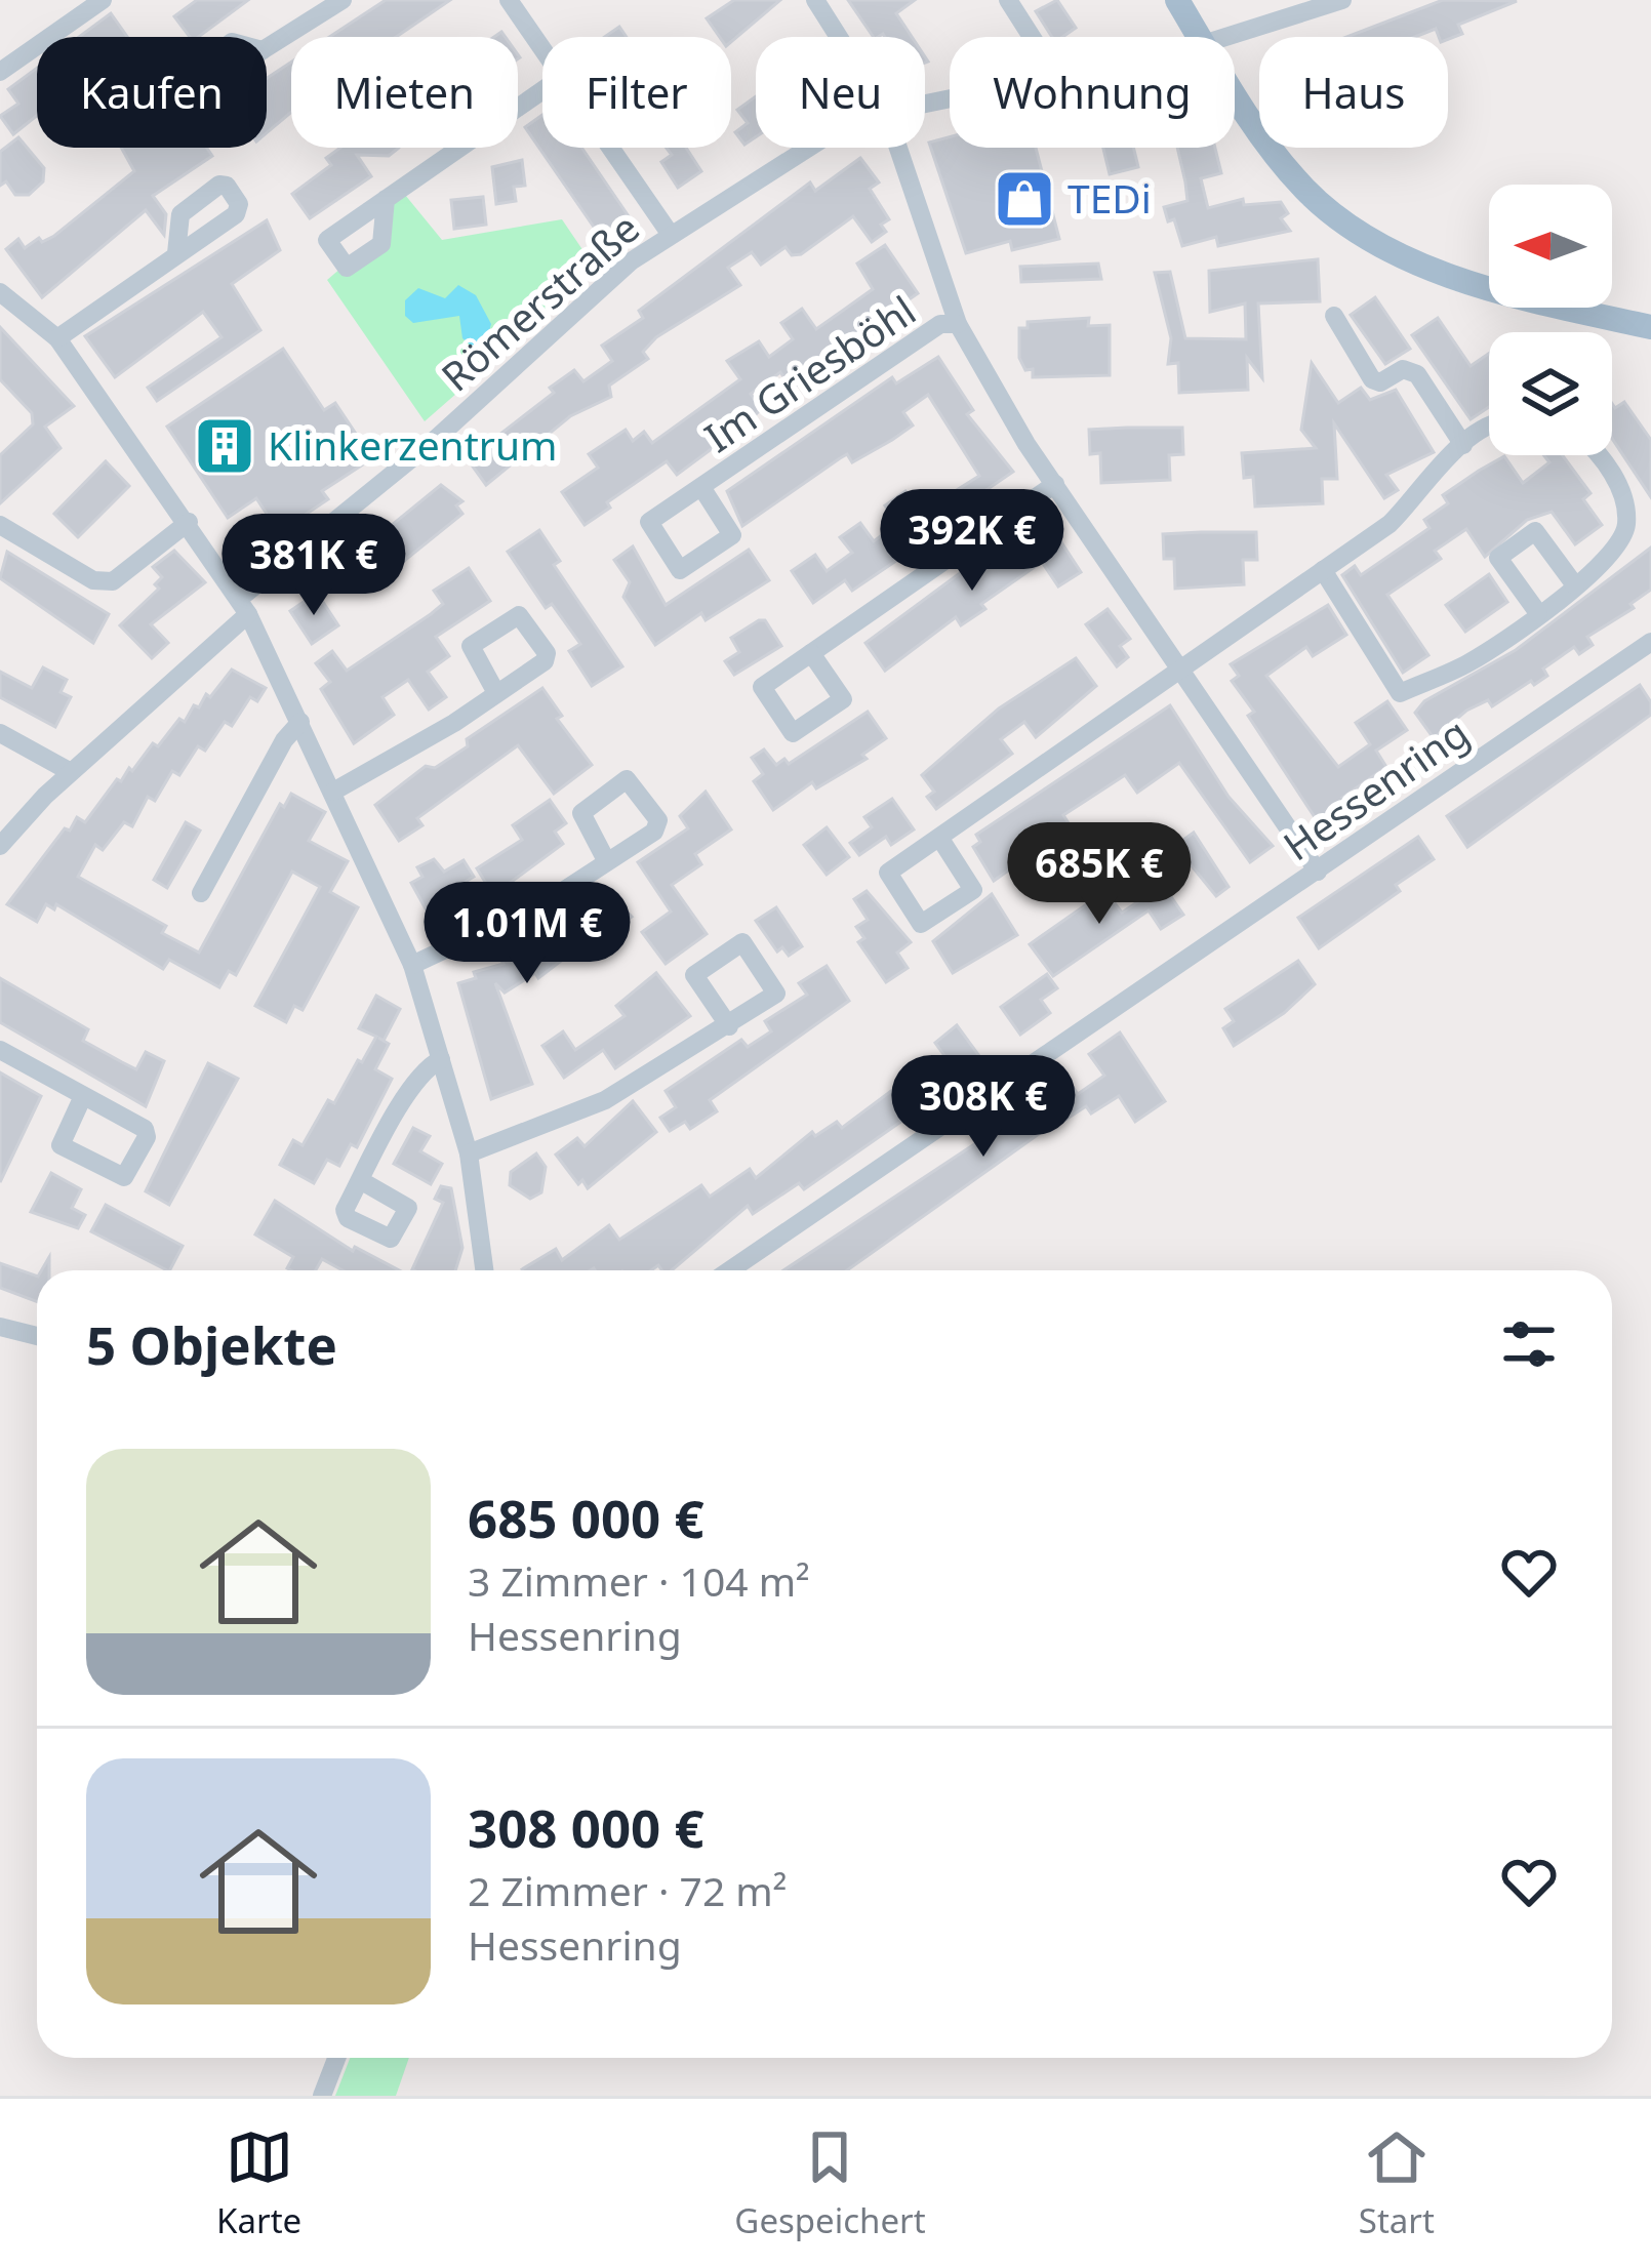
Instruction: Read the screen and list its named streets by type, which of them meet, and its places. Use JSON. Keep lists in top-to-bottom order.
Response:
{
  "streets": {
    "street": ["Römerstraße", "Im Griesböhl", "Hessenring"]
  },
  "places": {
    "shop": ["TEDi"],
    "building": ["Klinkerzentrum"]
  },
  "north": "left",
  "page": {
    "chip": [
      "Kaufen",
      "Mieten",
      "Filter",
      "Neu",
      "Wohnung",
      "Haus"
    ],
    "price": [
      "392K €",
      "381K €",
      "685K €",
      "1.01M €",
      "308K €"
    ],
    "heading": "5 Objekte",
    "list": [
      {
        "name": "685 000 €",
        "note": "3 Zimmer · 104 m² · Hessenring"
      },
      {
        "name": "308 000 €",
        "note": "2 Zimmer · 72 m² · Hessenring"
      }
    ],
    "tabs": ["Karte", "Gespeichert", "Start"]
  }
}
